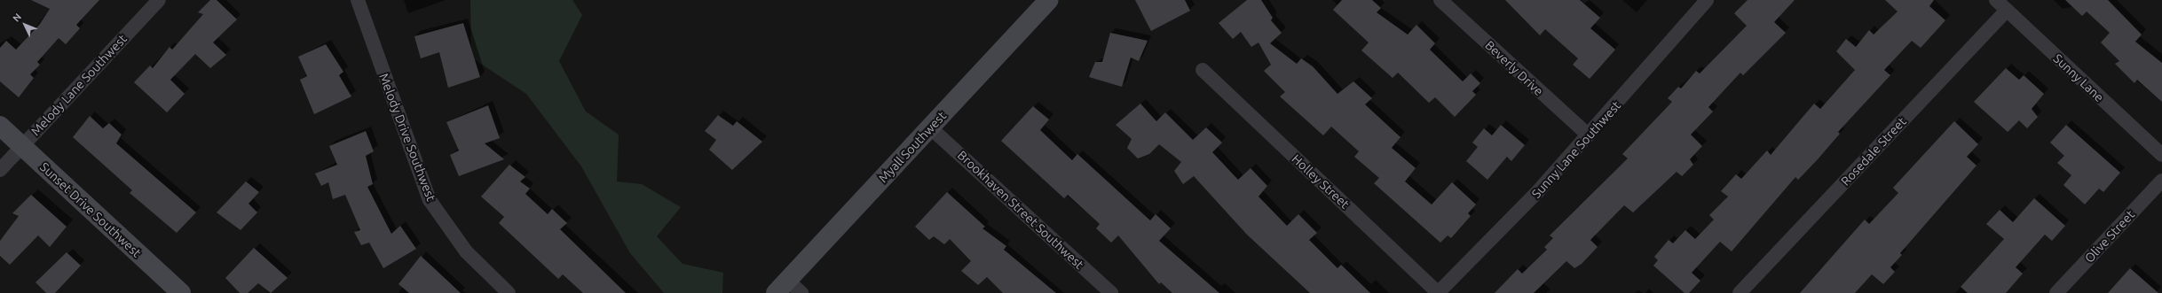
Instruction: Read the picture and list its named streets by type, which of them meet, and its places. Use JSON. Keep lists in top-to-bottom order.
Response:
{
  "streets": {
    "street": [
      "Beverly Drive",
      "Sunny Lane",
      "Melody Lane Southwest",
      "Melody Drive Southwest",
      "Myall Southwest",
      "Sunny Lane Southwest",
      "Rosedale Street",
      "Holley Street",
      "Sunset Drive Southwest",
      "Brookhaven Street Southwest",
      "Olive Street"
    ]
  },
  "crossings": [
    ["Beverly Drive", "Sunny Lane Southwest"],
    ["Sunny Lane", "Rosedale Street"],
    ["Melody Lane Southwest", "Sunset Drive Southwest"],
    ["Myall Southwest", "Brookhaven Street Southwest"],
    ["Sunny Lane Southwest", "Holley Street"]
  ],
  "north": "top left"
}
